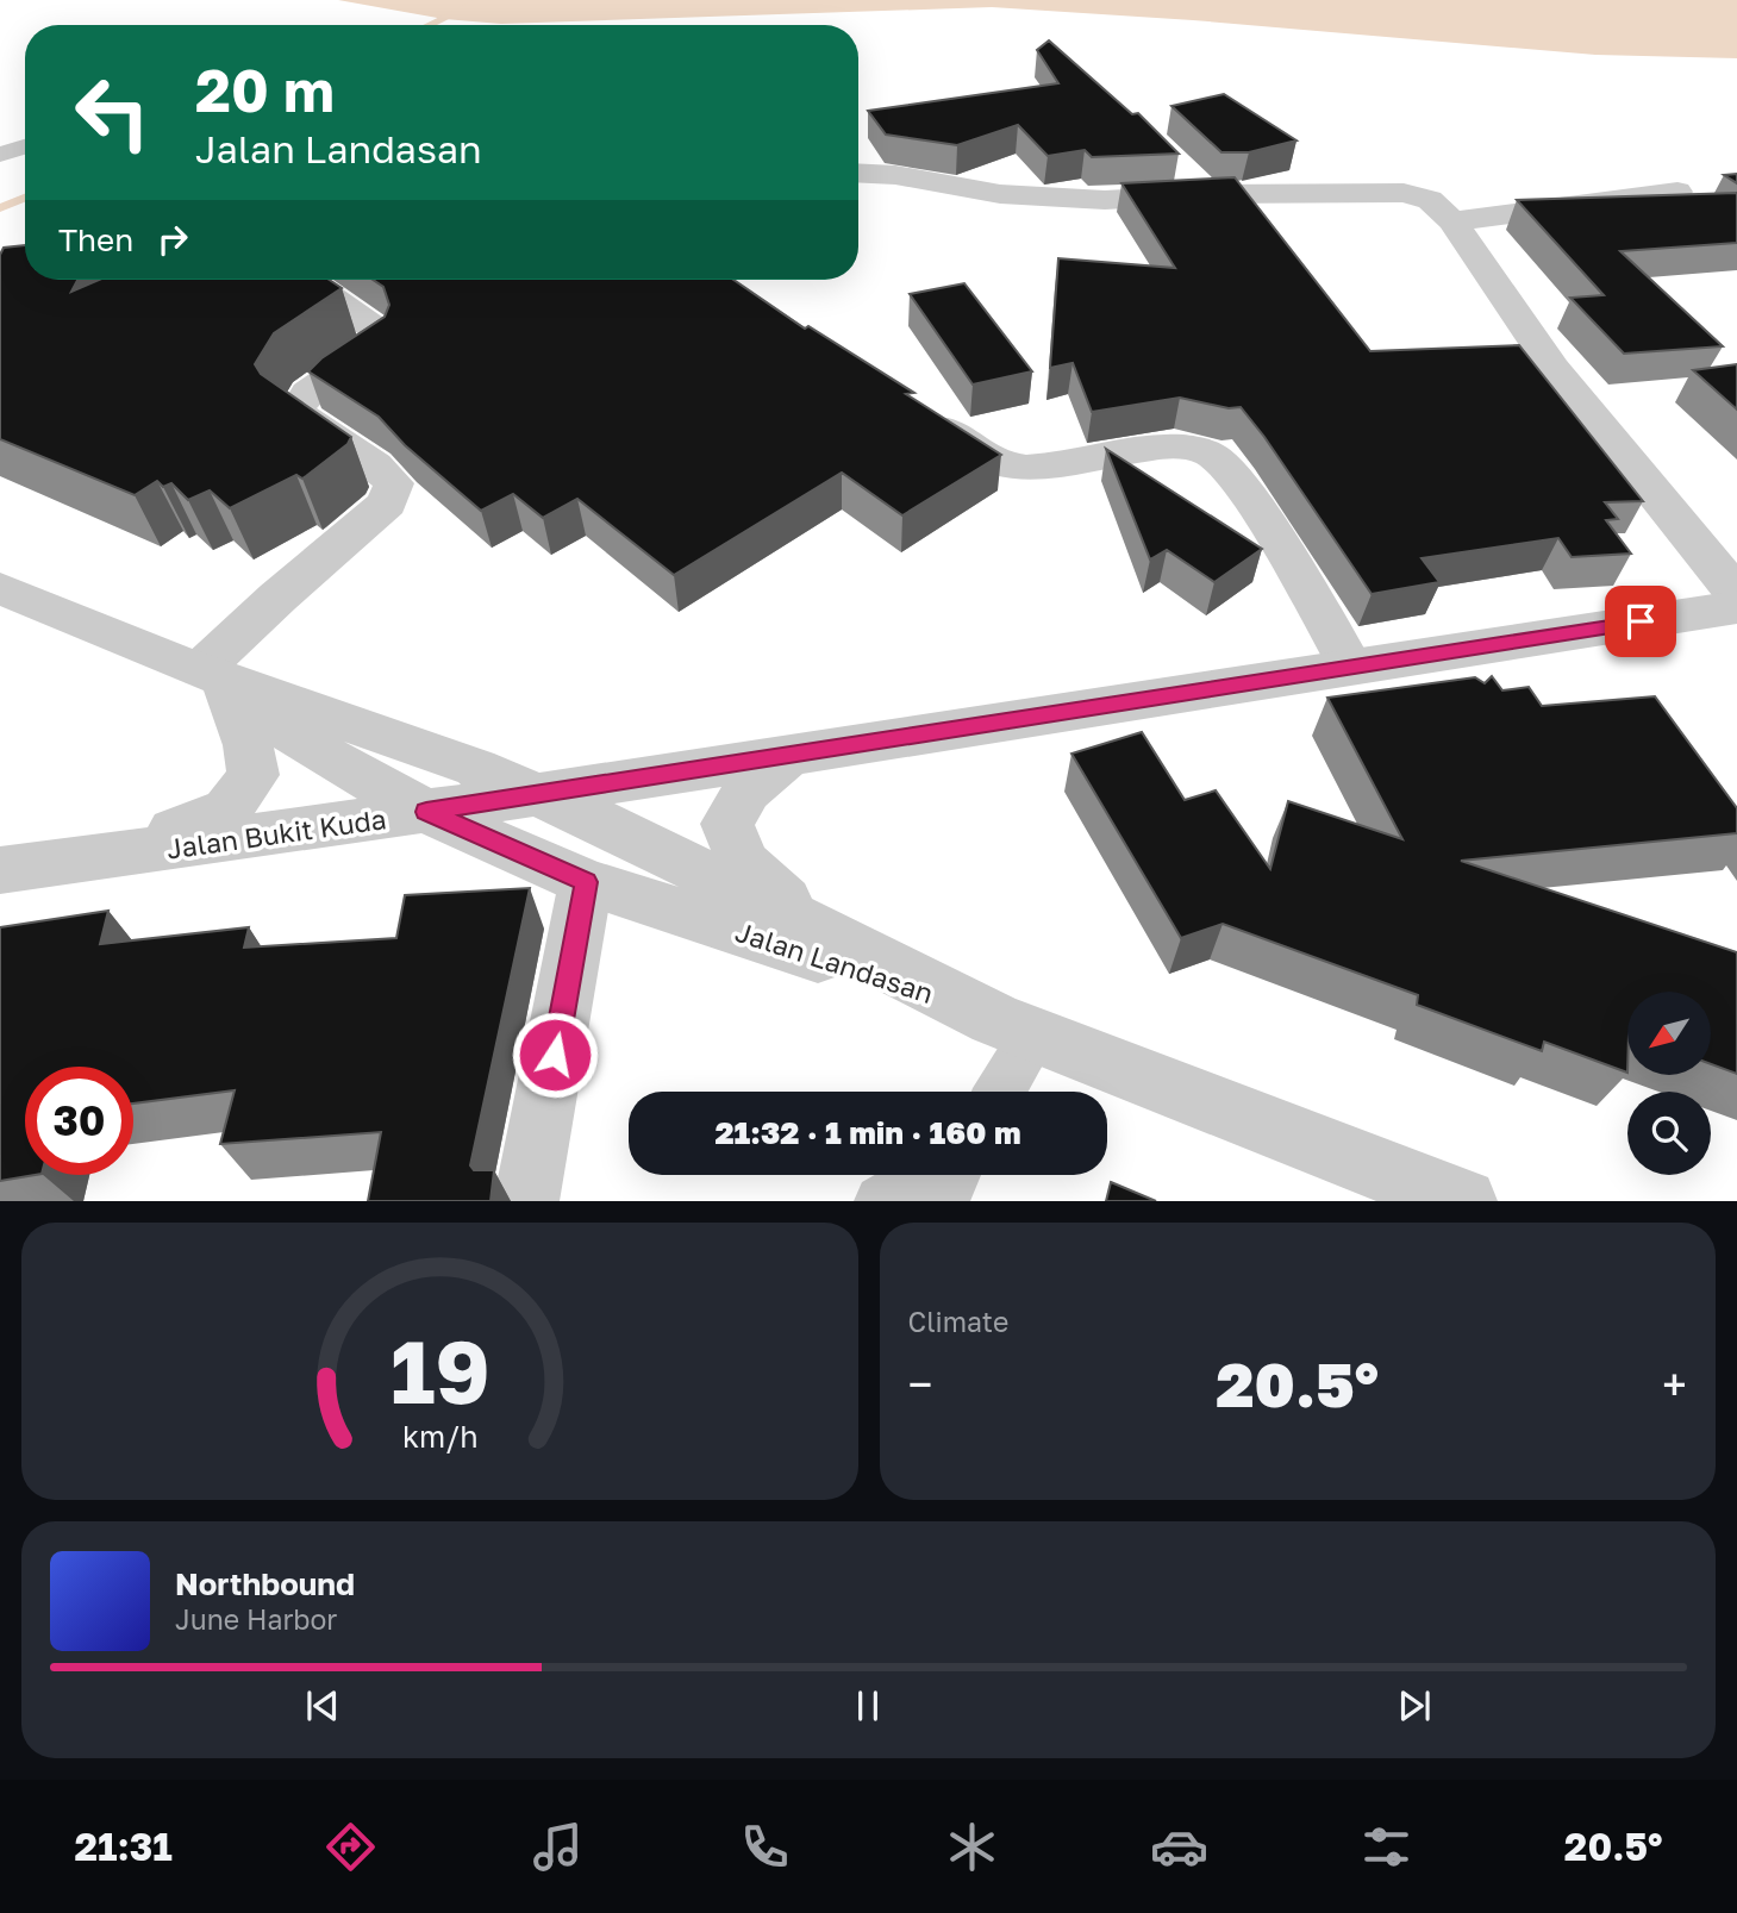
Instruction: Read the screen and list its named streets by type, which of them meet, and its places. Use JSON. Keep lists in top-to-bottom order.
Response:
{
  "streets": {
    "street": ["Jalan Bukit Kuda", "Jalan Landasan"]
  },
  "crossings": [
    ["Jalan Bukit Kuda", "Jalan Landasan"]
  ],
  "north": "bottom left",
  "page": {
    "turn": ["20 m", "Jalan Landasan"],
    "then": "Then",
    "limit": "30",
    "trip": "21:32 · 1 min · 160 m",
    "tile": "Climate",
    "heat": ["−", "20.5°", "+"],
    "song": ["Northbound", "June Harbor"],
    "tabs": ["21:31", "20.5°"],
    "gauge": ["19", "km/h"]
  }
}
